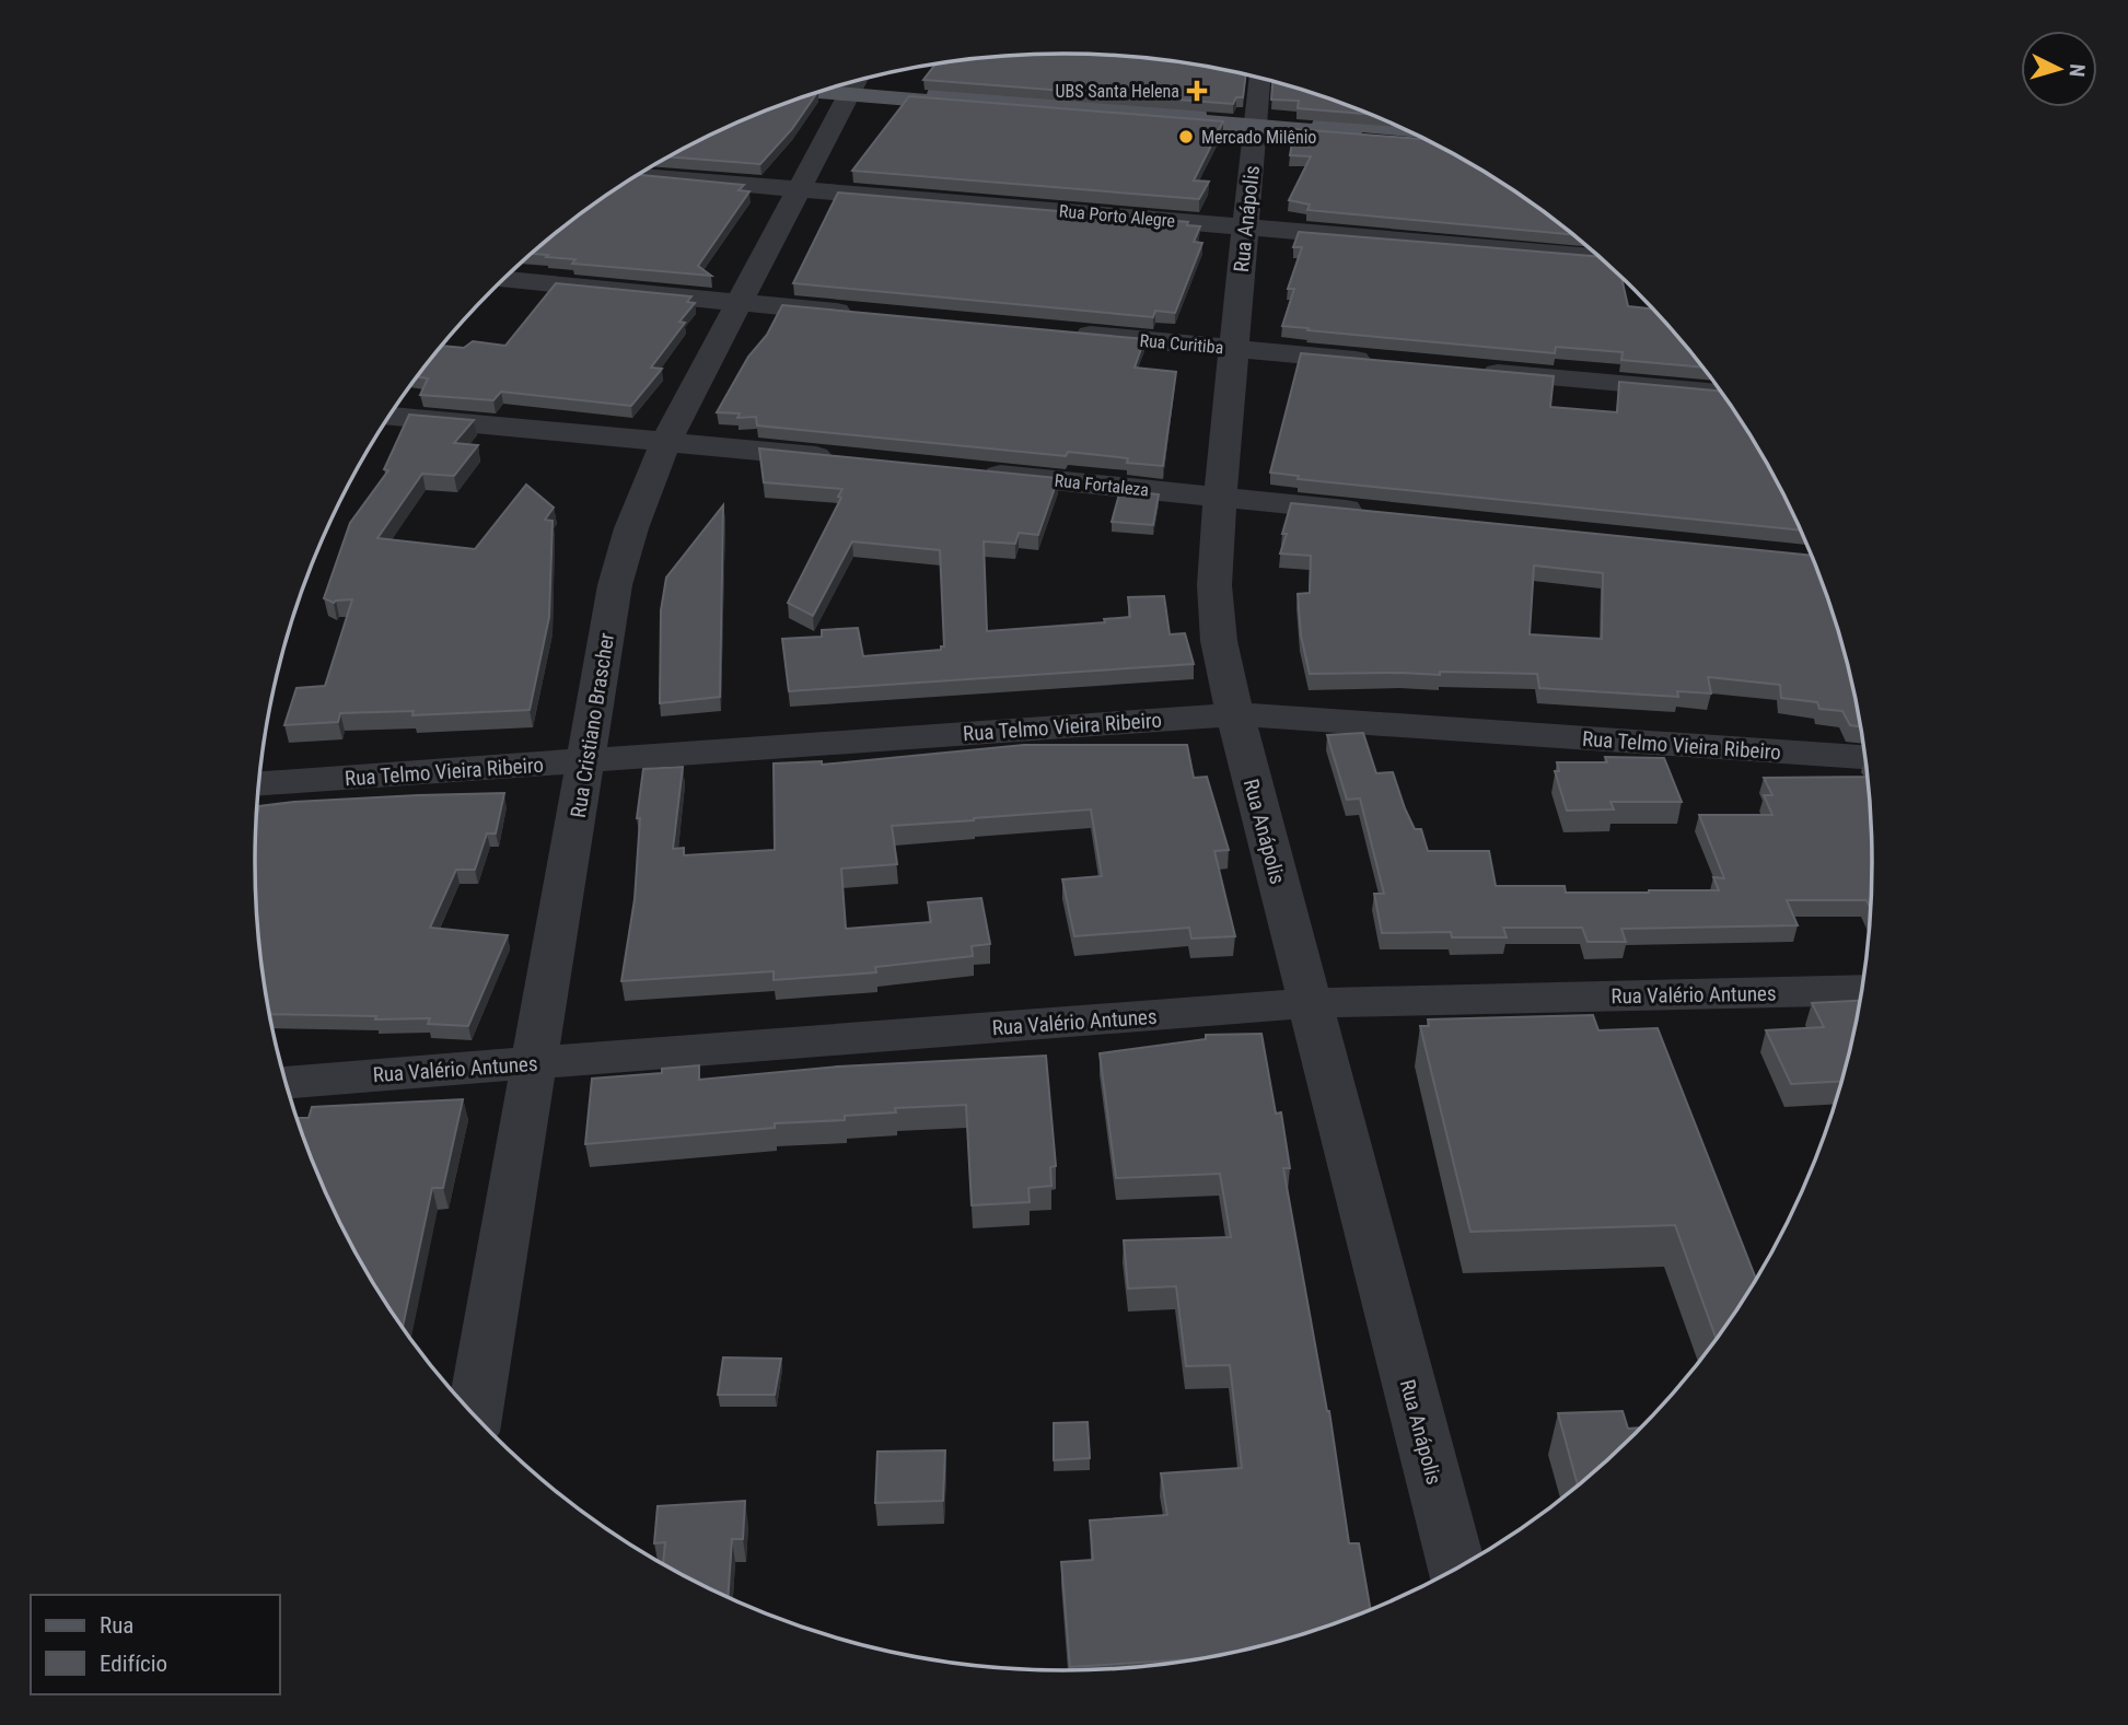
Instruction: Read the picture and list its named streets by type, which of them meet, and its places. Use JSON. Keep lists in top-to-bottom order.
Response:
{
  "streets": {
    "street": [
      "Rua Porto Alegre",
      "Rua Anápolis",
      "Rua Curitiba",
      "Rua Fortaleza",
      "Rua Cristiano Brascher",
      "Rua Telmo Vieira Ribeiro",
      "Rua Valério Antunes"
    ]
  },
  "crossings": [
    ["Rua Porto Alegre", "Rua Anápolis"],
    ["Rua Porto Alegre", "Rua Cristiano Brascher"],
    ["Rua Anápolis", "Rua Curitiba"],
    ["Rua Anápolis", "Rua Fortaleza"],
    ["Rua Anápolis", "Rua Telmo Vieira Ribeiro"],
    ["Rua Anápolis", "Rua Valério Antunes"],
    ["Rua Cristiano Brascher", "Rua Telmo Vieira Ribeiro"],
    ["Rua Cristiano Brascher", "Rua Valério Antunes"]
  ],
  "places": {
    "health": ["UBS Santa Helena"],
    "other": ["Mercado Milênio"]
  },
  "legend": ["Rua", "Edifício"],
  "north": "right"
}
